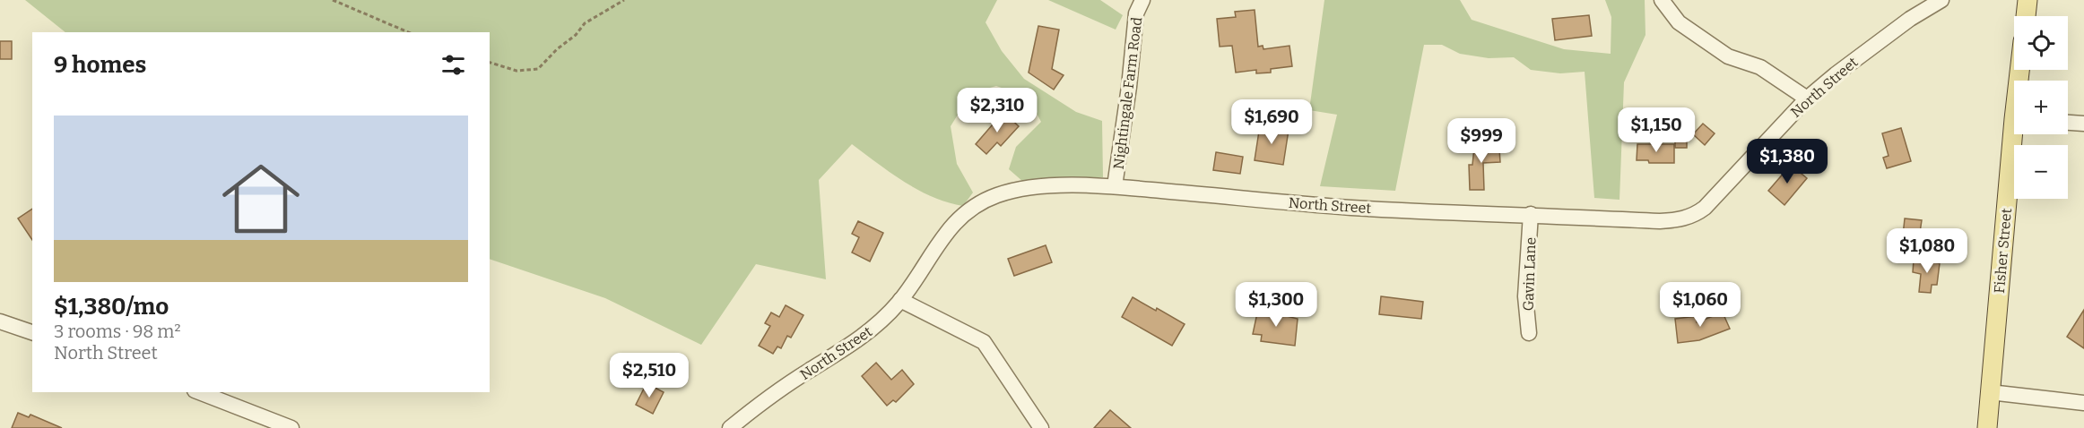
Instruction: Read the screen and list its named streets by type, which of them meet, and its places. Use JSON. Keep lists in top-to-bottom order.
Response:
{
  "streets": {
    "main road": ["Fisher Street"],
    "street": ["North Street", "Nightingale Farm Road", "Gavin Lane"]
  },
  "crossings": [
    ["North Street", "Nightingale Farm Road"],
    ["North Street", "Gavin Lane"]
  ],
  "page": {
    "map_buttons": ["+", "−"],
    "heading": "9 homes",
    "price": [
      "$2,310",
      "$1,690",
      "$1,150",
      "$999",
      "$1,380",
      "$1,080",
      "$1,300",
      "$1,060",
      "$2,510"
    ],
    "list": [
      {
        "name": "$1,380/mo",
        "note": "3 rooms · 98 m² · North Street"
      }
    ]
  }
}
